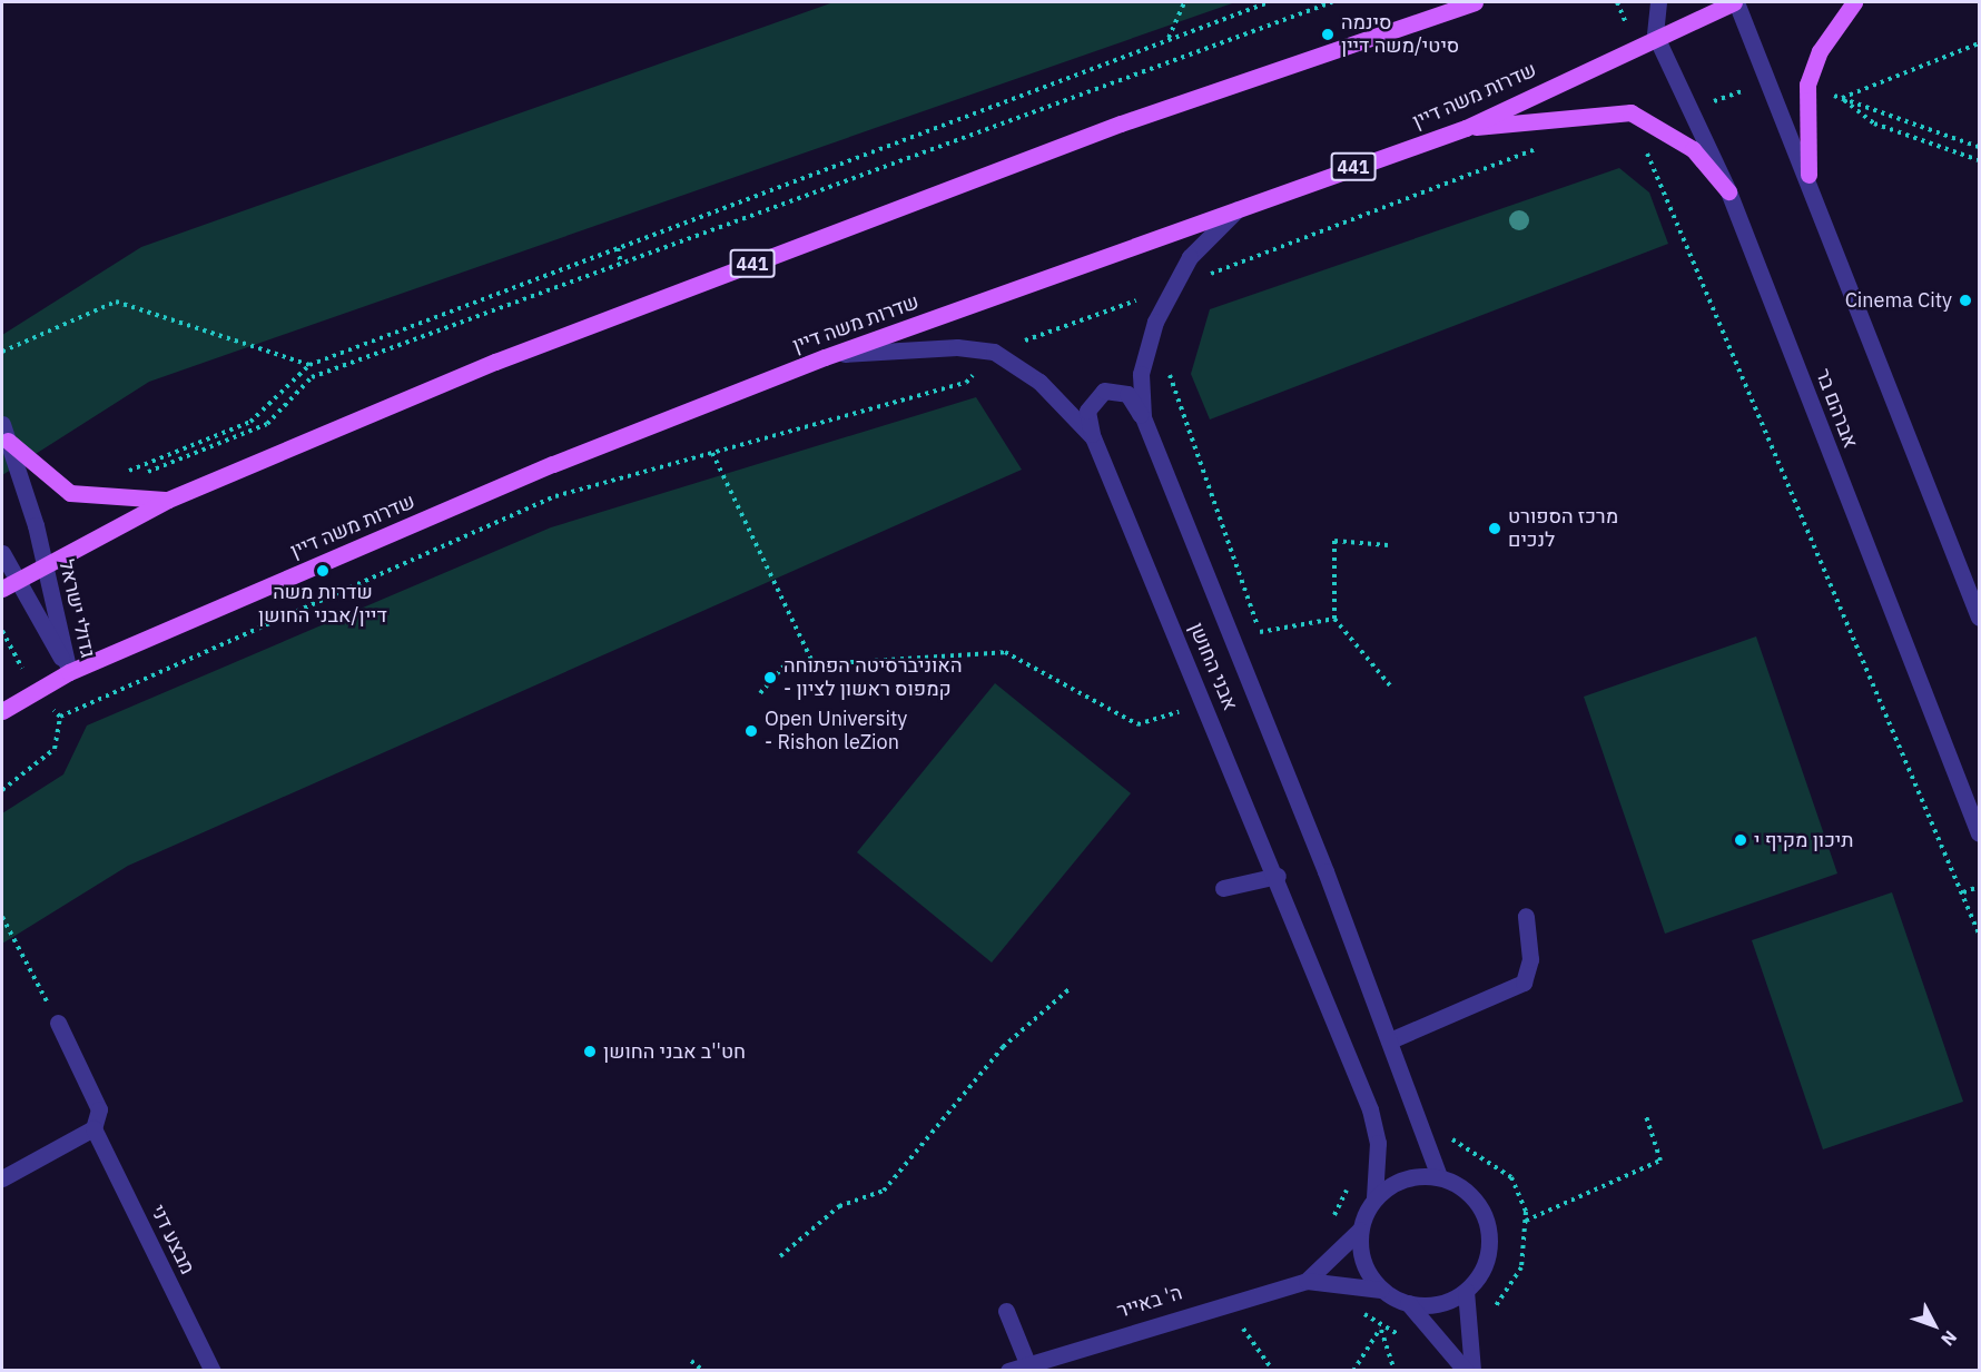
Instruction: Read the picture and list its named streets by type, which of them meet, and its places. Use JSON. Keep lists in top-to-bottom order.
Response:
{
  "streets": {
    "main road": ["שדרות משה דיין", "441"],
    "street": [
      "אברהם בר",
      "גדולי ישראל",
      "אבני החושן",
      "מבצע דני",
      "ה' באייר"
    ]
  },
  "crossings": [
    ["שדרות משה דיין", "אברהם בר"],
    ["שדרות משה דיין", "גדולי ישראל"],
    ["שדרות משה דיין", "אבני החושן"],
    ["441", "גדולי ישראל"],
    ["אבני החושן", "ה' באייר"]
  ],
  "places": [
    "סינמה סיטי/משה דיין",
    "Cinema City",
    "מרכז הספורט לנכים",
    "שדרות משה דיין/אבני החושן",
    "האוניברסיטה הפתוחה - קמפוס ראשון לציון",
    "Open University - Rishon leZion",
    "תיכון מקיף י",
    "חט''ב אבני החושן"
  ],
  "north": "bottom right"
}
